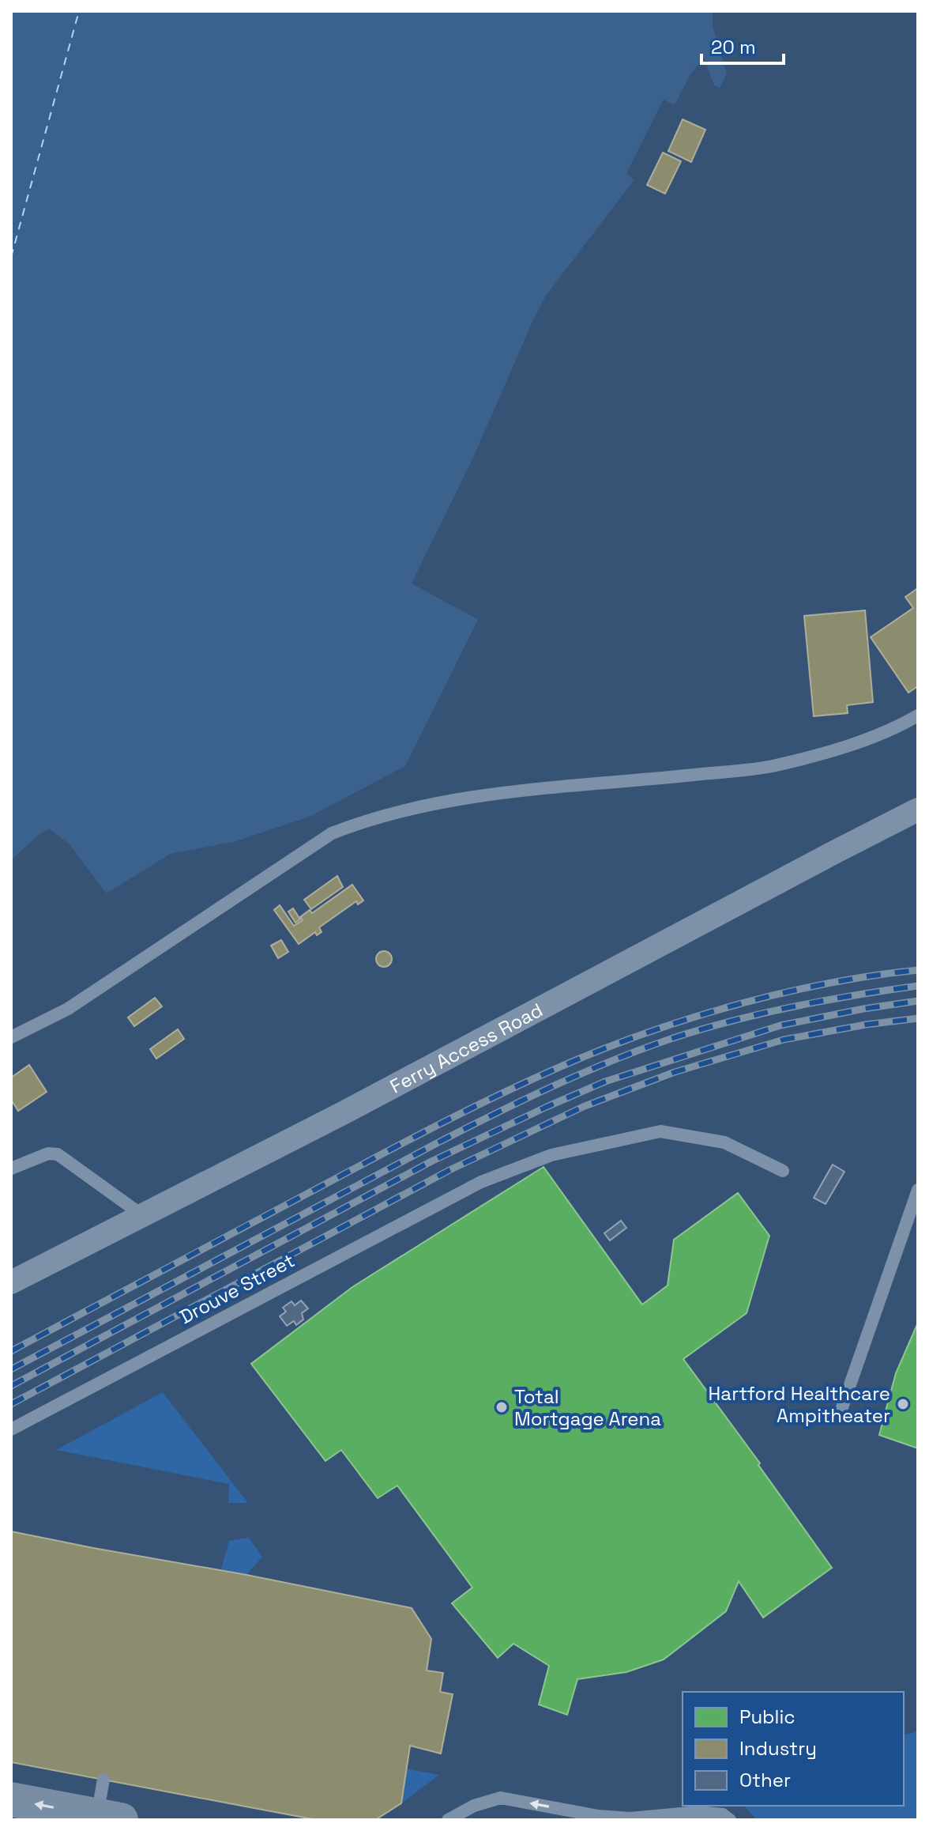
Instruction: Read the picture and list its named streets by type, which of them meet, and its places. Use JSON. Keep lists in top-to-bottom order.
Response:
{
  "streets": {
    "street": ["Ferry Access Road"],
    "lane": ["Drouve Street"]
  },
  "places": ["Hartford Healthcare Ampitheater", "Total Mortgage Arena"],
  "legend": ["Public", "Industry", "Other"],
  "scale_bar": "20 m"
}
